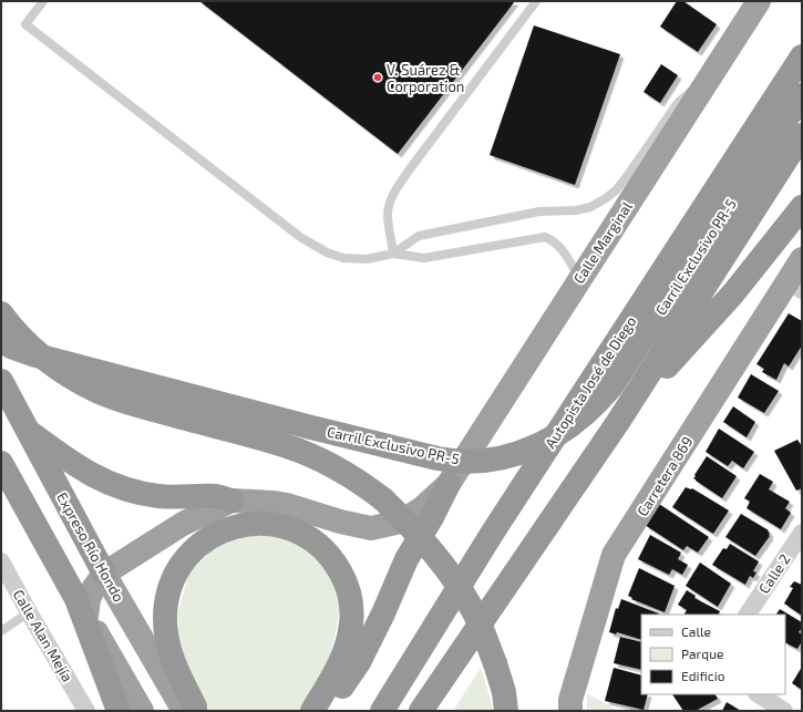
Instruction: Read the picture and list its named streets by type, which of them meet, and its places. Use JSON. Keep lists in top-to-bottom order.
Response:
{
  "streets": {
    "highway": [
      "Calle Marginal",
      "Carril Exclusivo PR-5",
      "Autopista José de Diego",
      "Carretera 869",
      "Expreso Río Hondo"
    ],
    "street": ["Calle 2", "Calle Alan Mejía"]
  },
  "places": ["V. Suárez & Corporation"],
  "legend": ["Calle", "Parque", "Edificio"]
}
